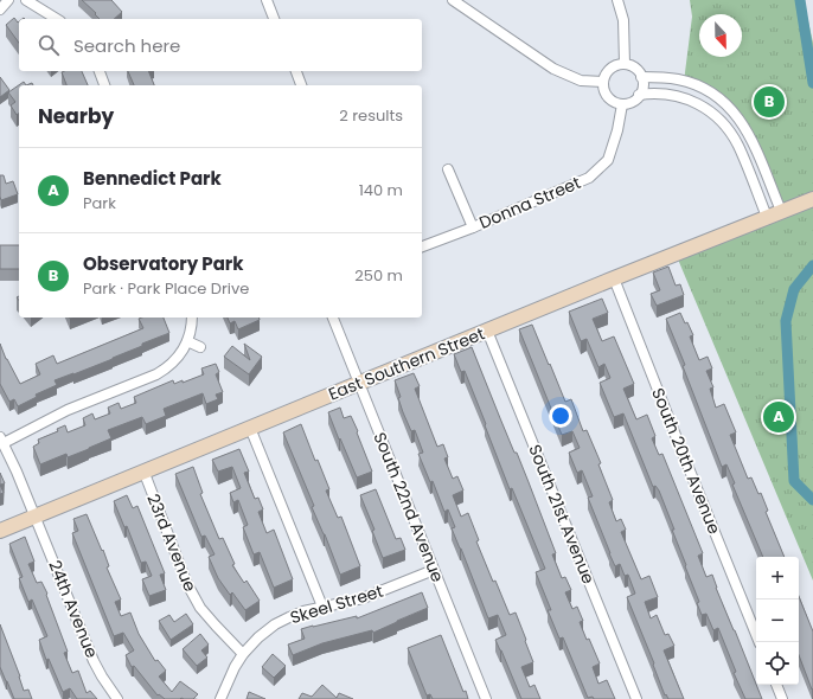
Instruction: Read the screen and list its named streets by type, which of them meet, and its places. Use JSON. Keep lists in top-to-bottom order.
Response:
{
  "streets": {
    "street": [
      "Donna Street",
      "East Southern Street",
      "South 20th Avenue",
      "South 22nd Avenue",
      "South 21st Avenue",
      "23rd Avenue",
      "Skeel Street",
      "24th Avenue"
    ]
  },
  "crossings": [
    ["East Southern Street", "South 20th Avenue"],
    ["East Southern Street", "South 22nd Avenue"],
    ["East Southern Street", "South 21st Avenue"],
    ["East Southern Street", "23rd Avenue"],
    ["East Southern Street", "24th Avenue"],
    ["South 22nd Avenue", "Skeel Street"],
    ["23rd Avenue", "Skeel Street"]
  ],
  "north": "bottom",
  "page": {
    "search": "Search here",
    "pins": ["B", "A"],
    "heading": ["Nearby", "2 results"],
    "list": [
      {
        "mark": "A",
        "name": "Bennedict Park",
        "note": "Park",
        "value": "140 m"
      },
      {
        "mark": "B",
        "name": "Observatory Park",
        "note": "Park · Park Place Drive",
        "value": "250 m"
      }
    ],
    "map_buttons": ["+", "−"]
  }
}
